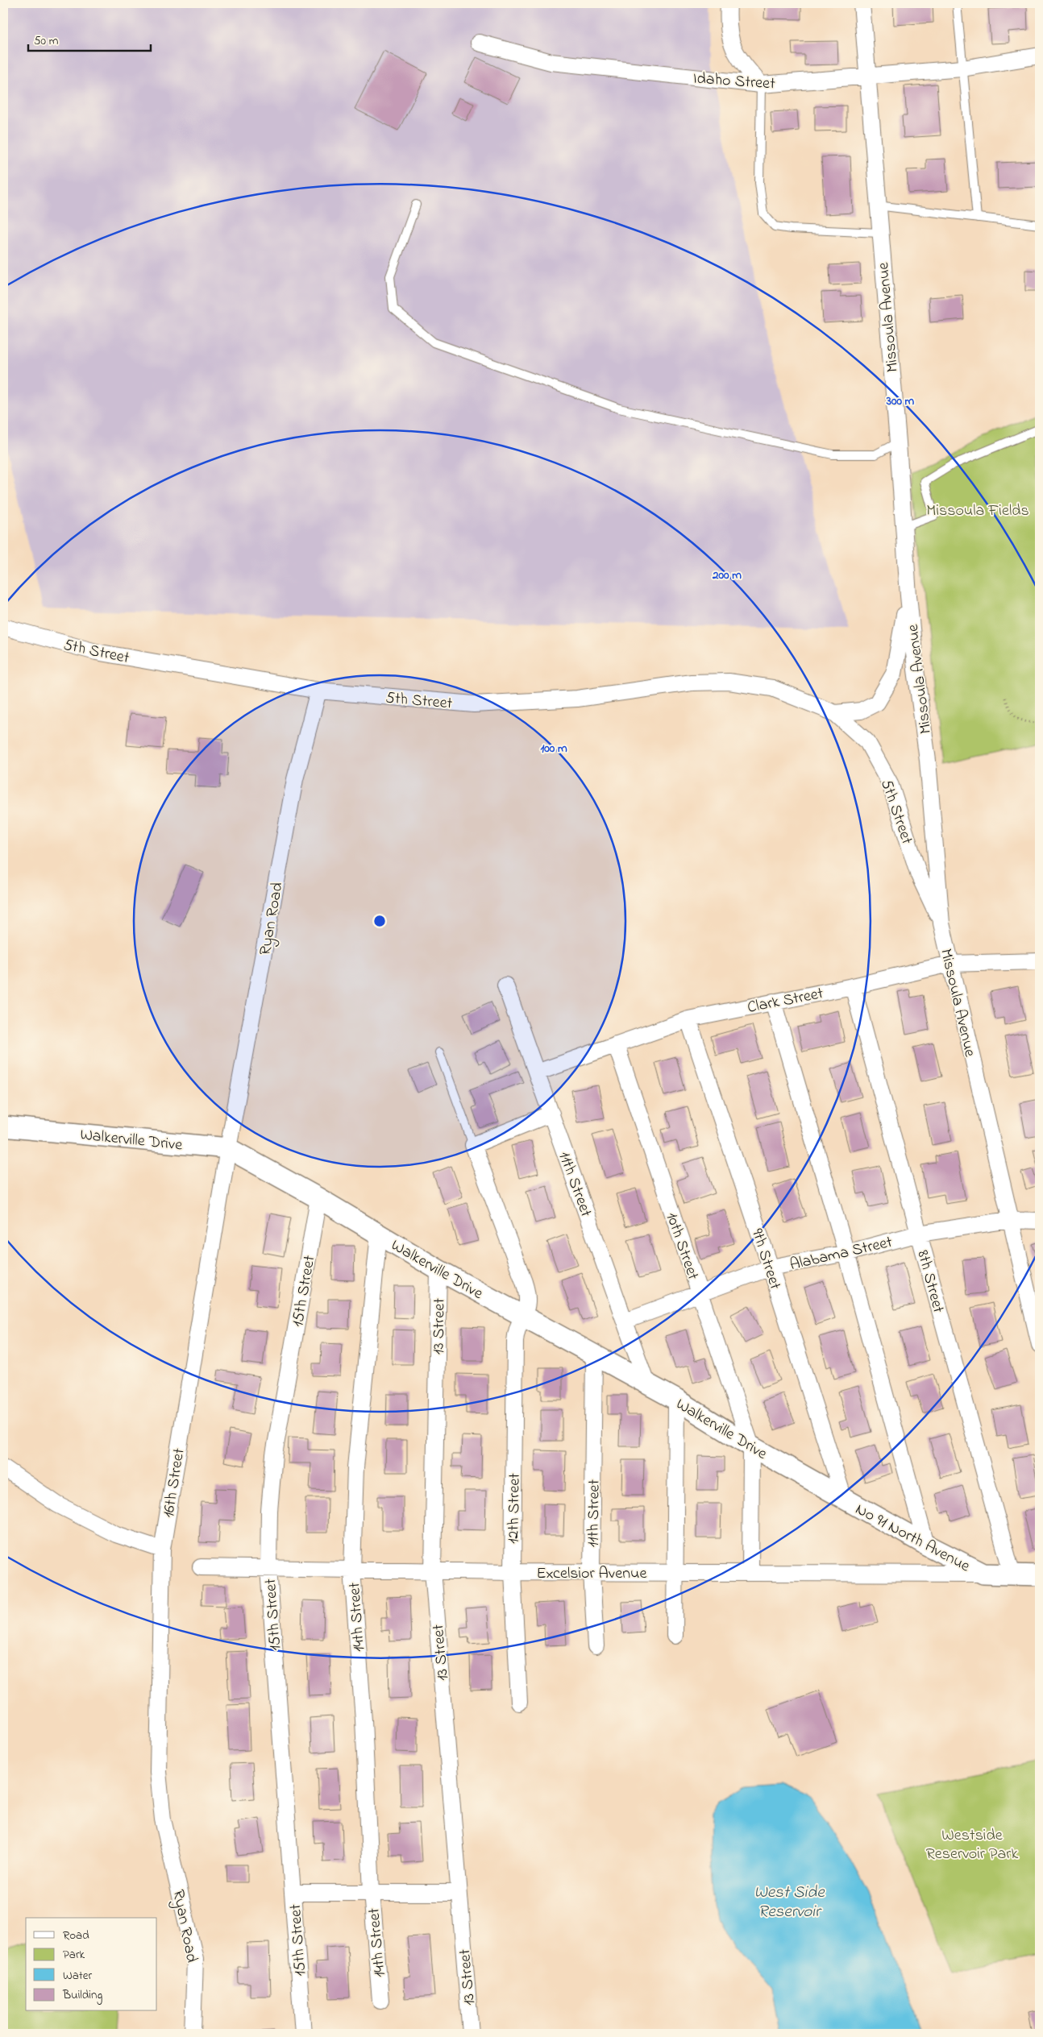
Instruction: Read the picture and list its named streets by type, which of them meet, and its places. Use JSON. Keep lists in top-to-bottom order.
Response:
{
  "streets": {
    "street": [
      "Idaho Street",
      "Missoula Avenue",
      "5th Street",
      "Ryan Road",
      "Clark Street",
      "Walkerville Drive",
      "11th Street",
      "10th Street",
      "Alabama Street",
      "9th Street",
      "8th Street",
      "15th Street",
      "13 Street",
      "16th Street",
      "12th Street",
      "No 91 North Avenue",
      "Excelsior Avenue",
      "14th Street"
    ]
  },
  "crossings": [
    ["Idaho Street", "Missoula Avenue"],
    ["Missoula Avenue", "5th Street"],
    ["Missoula Avenue", "Clark Street"],
    ["Missoula Avenue", "Alabama Street"],
    ["5th Street", "Ryan Road"],
    ["Ryan Road", "Walkerville Drive"],
    ["Ryan Road", "16th Street"],
    ["Clark Street", "11th Street"],
    ["Clark Street", "10th Street"],
    ["Clark Street", "9th Street"],
    ["Clark Street", "8th Street"],
    ["Walkerville Drive", "11th Street"],
    ["Walkerville Drive", "10th Street"],
    ["Walkerville Drive", "9th Street"],
    ["Walkerville Drive", "15th Street"],
    ["Walkerville Drive", "13 Street"],
    ["Walkerville Drive", "16th Street"],
    ["Walkerville Drive", "12th Street"],
    ["Walkerville Drive", "No 91 North Avenue"],
    ["Walkerville Drive", "14th Street"],
    ["11th Street", "Alabama Street"],
    ["11th Street", "Excelsior Avenue"],
    ["10th Street", "Alabama Street"],
    ["10th Street", "Excelsior Avenue"],
    ["Alabama Street", "9th Street"],
    ["Alabama Street", "8th Street"],
    ["9th Street", "No 91 North Avenue"],
    ["15th Street", "Excelsior Avenue"],
    ["13 Street", "Excelsior Avenue"],
    ["12th Street", "Excelsior Avenue"],
    ["No 91 North Avenue", "Excelsior Avenue"],
    ["Excelsior Avenue", "14th Street"]
  ],
  "water": ["West Side Reservoir"],
  "parks": ["Missoula Fields", "Westside Reservoir Park"],
  "legend": [
    "Road",
    "Park",
    "Water",
    "Building"
  ],
  "scale_bar": "50 m",
  "rings": ["300 m", "200 m", "100 m"]
}
